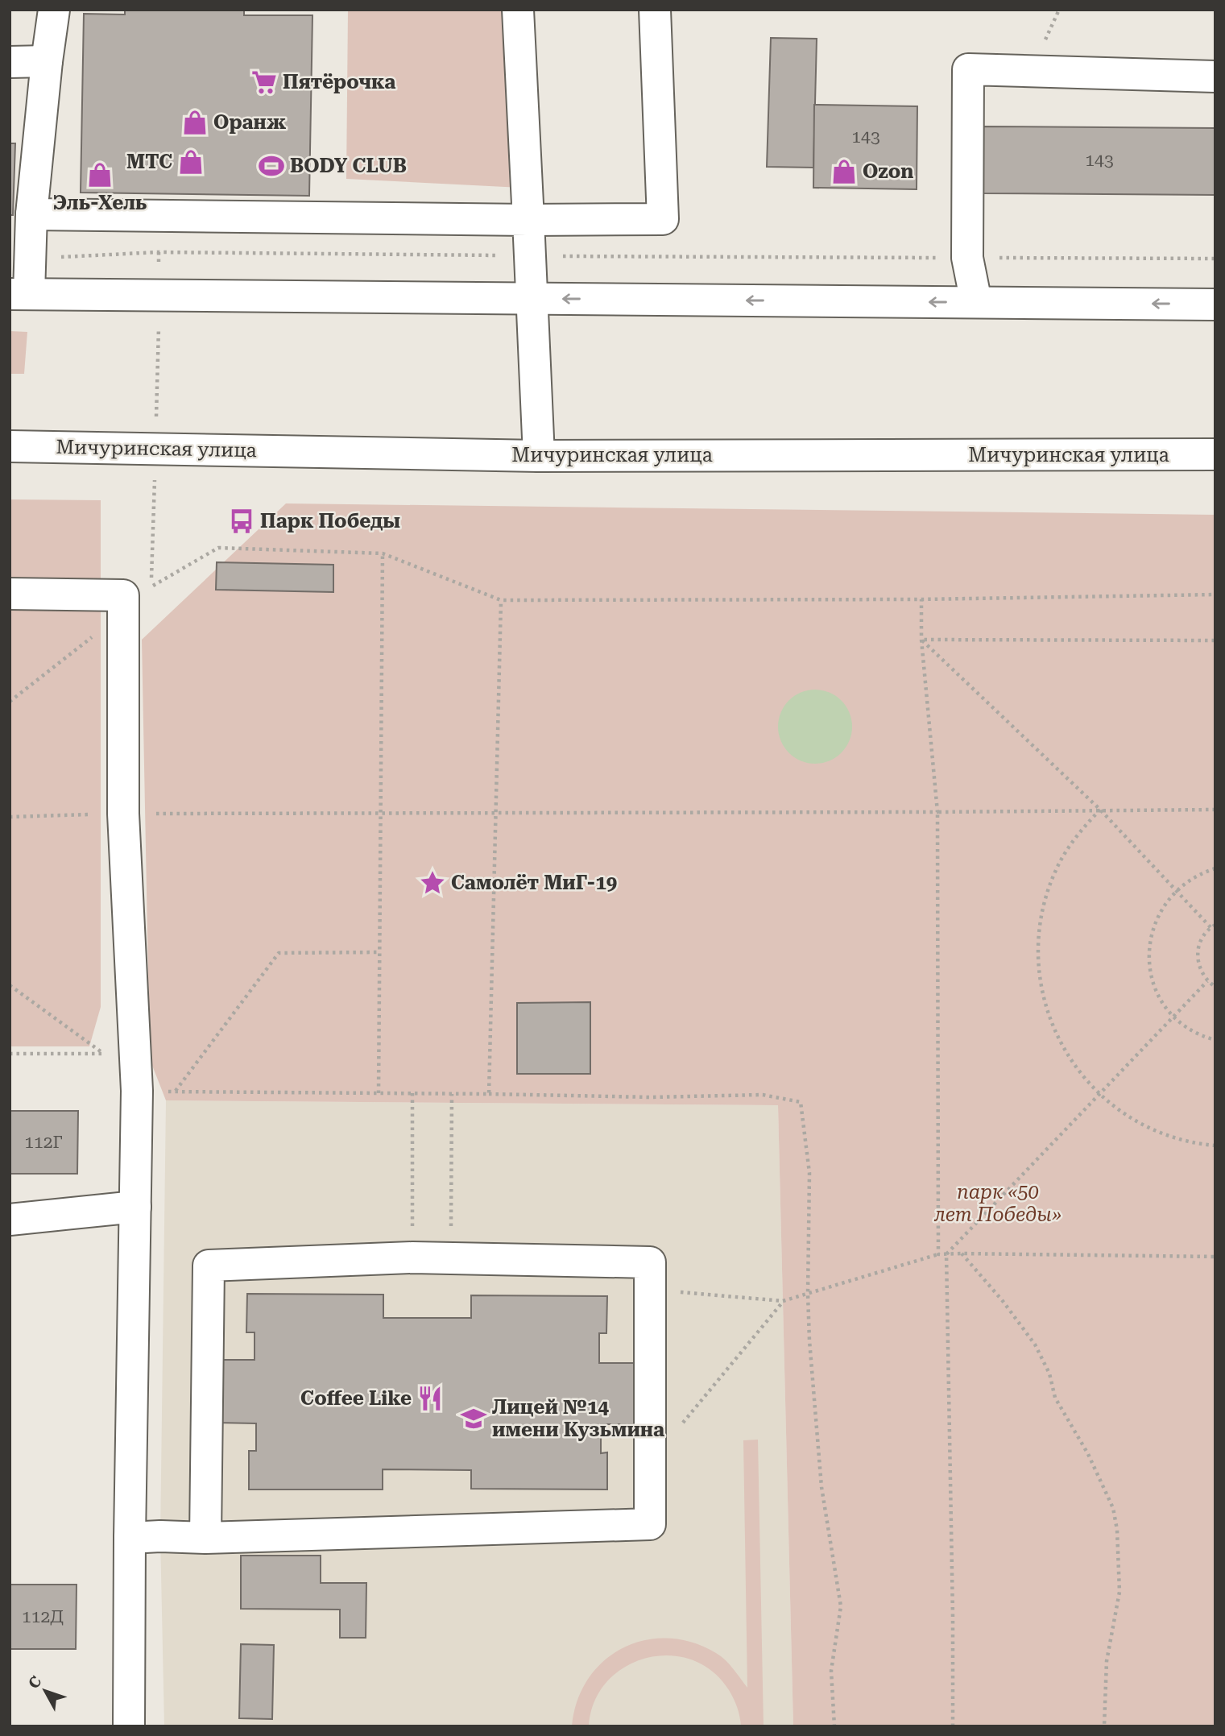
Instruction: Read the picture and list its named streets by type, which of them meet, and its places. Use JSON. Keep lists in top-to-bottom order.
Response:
{
  "streets": {
    "main road": ["Мичуринская улица"]
  },
  "parks": ["парк «50 лет Победы»"],
  "places": {
    "supermarket": ["Пятёрочка"],
    "shop": [
      "Оранж",
      "МТС",
      "Ozon",
      "Эль-Хель"
    ],
    "sports": ["BODY CLUB"],
    "bus stop": ["Парк Победы"],
    "place": ["Самолёт МиГ-19"],
    "restaurant": ["Coffee Like"],
    "school or university": ["Лицей №14 имени Кузьмина"]
  },
  "house_numbers": [
    "143",
    "143",
    "112Г",
    "112Д"
  ],
  "north": "top left"
}
